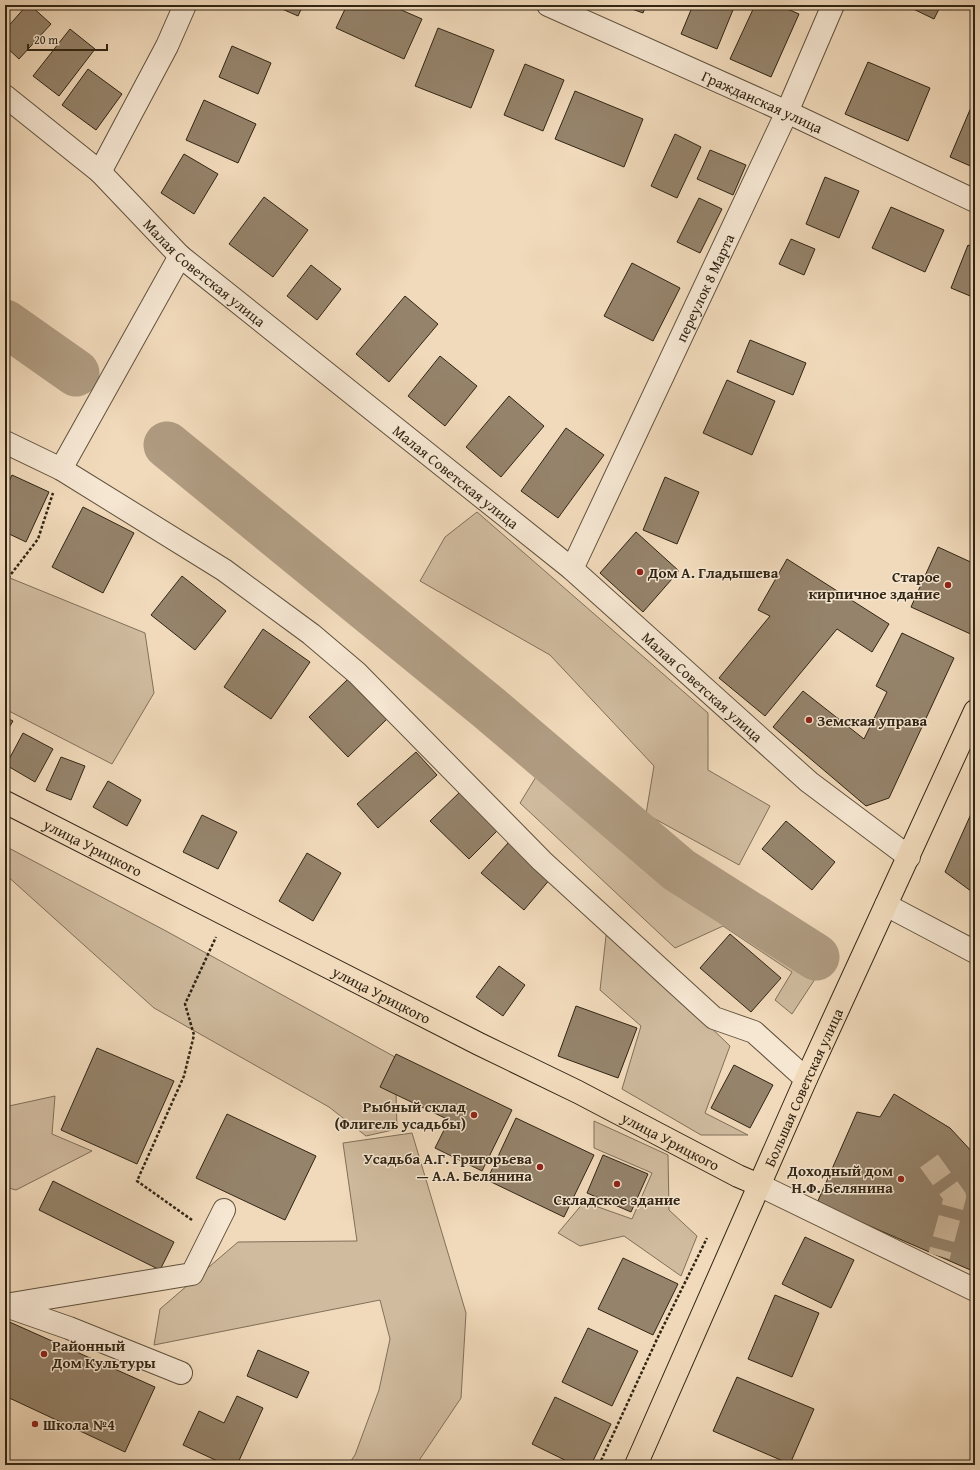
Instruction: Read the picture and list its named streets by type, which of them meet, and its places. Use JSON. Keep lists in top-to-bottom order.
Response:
{
  "streets": {
    "main road": ["улица Урицкого", "Большая Советская улица"],
    "street": ["Гражданская улица", "Малая Советская улица", "переулок 8 Марта"]
  },
  "crossings": [
    ["Гражданская улица", "переулок 8 Марта"],
    ["Малая Советская улица", "переулок 8 Марта"],
    ["Малая Советская улица", "Большая Советская улица"],
    ["улица Урицкого", "Большая Советская улица"]
  ],
  "places": [
    "Дом А. Гладышева",
    "Старое кирпичное здание",
    "Земская управа",
    "Рыбный склад (Флигель усадьбы)",
    "Усадьба А.Г. Григорьева — А.А. Белянина",
    "Доходный дом Н.Ф. Белянина",
    "Складское здание",
    "Районный Дом Культуры",
    "Школа №4"
  ],
  "scale_bar": "20 m"
}
